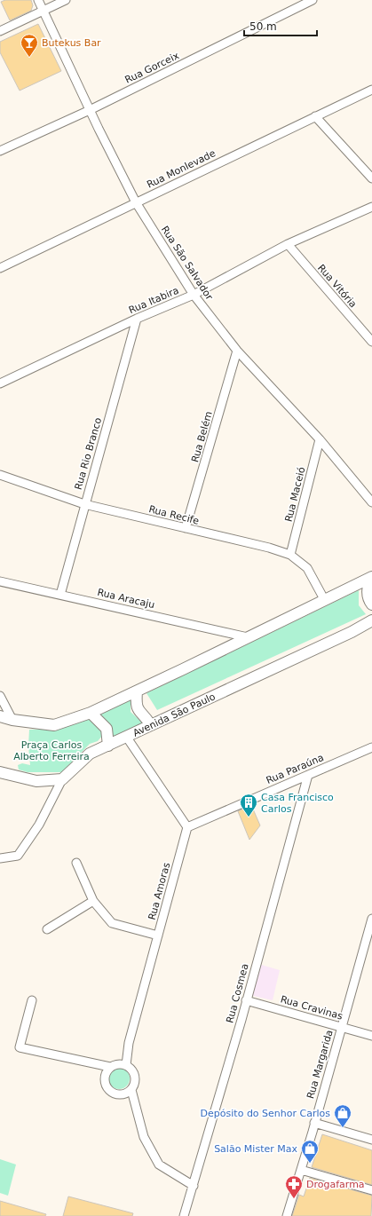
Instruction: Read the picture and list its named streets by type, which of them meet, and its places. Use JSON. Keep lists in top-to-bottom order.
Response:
{
  "streets": {
    "street": [
      "Rua Gorceix",
      "Rua Monlevade",
      "Rua São Salvador",
      "Rua Vitória",
      "Rua Itabira",
      "Rua Belém",
      "Rua Rio Branco",
      "Rua Maceió",
      "Rua Recife",
      "Rua Aracaju",
      "Avenida São Paulo",
      "Rua Paraúna",
      "Rua Amoras",
      "Rua Cosmea",
      "Rua Cravinas",
      "Rua Margarida"
    ]
  },
  "crossings": [
    ["Rua Gorceix", "Rua São Salvador"],
    ["Rua Monlevade", "Rua São Salvador"],
    ["Rua São Salvador", "Rua Itabira"],
    ["Rua São Salvador", "Rua Belém"],
    ["Rua São Salvador", "Rua Maceió"],
    ["Rua Vitória", "Rua Itabira"],
    ["Rua Itabira", "Rua Rio Branco"],
    ["Rua Belém", "Rua Recife"],
    ["Rua Rio Branco", "Rua Recife"],
    ["Rua Rio Branco", "Rua Aracaju"],
    ["Rua Maceió", "Rua Recife"],
    ["Rua Paraúna", "Rua Amoras"],
    ["Rua Paraúna", "Rua Cosmea"],
    ["Rua Cosmea", "Rua Cravinas"],
    ["Rua Cravinas", "Rua Margarida"]
  ],
  "parks": ["Praça Carlos Alberto Ferreira"],
  "places": {
    "bar": ["Butekus Bar"],
    "building": ["Casa Francisco Carlos"],
    "shop": ["Depósito do Senhor Carlos", "Salão Mister Max"],
    "pharmacy": ["Drogafarma"]
  },
  "scale_bar": "50 m"
}
